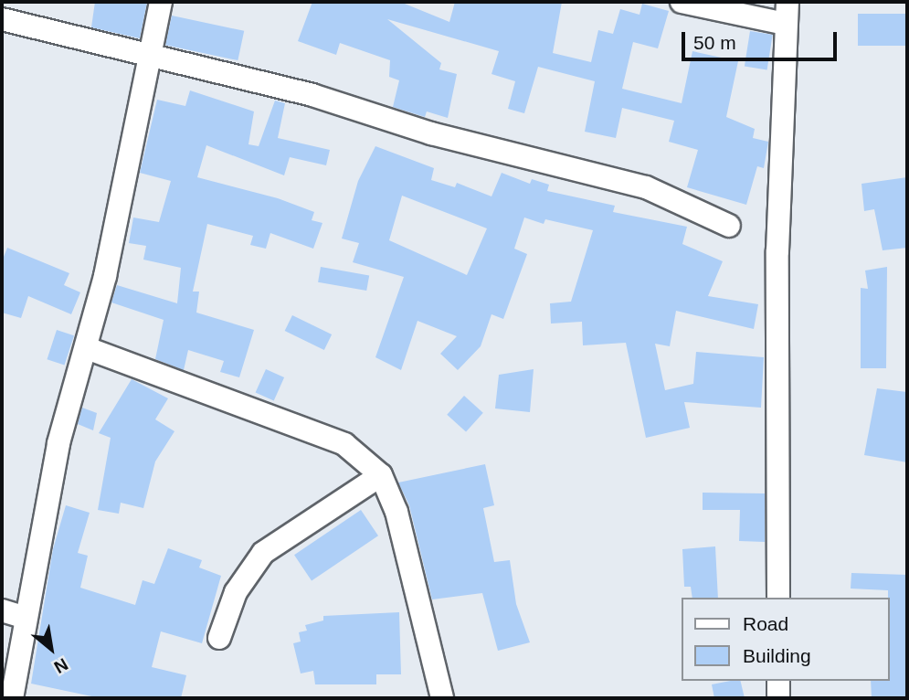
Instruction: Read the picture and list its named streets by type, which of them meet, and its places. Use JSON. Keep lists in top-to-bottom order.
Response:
{
  "legend": ["Road", "Building"],
  "scale_bar": "50 m",
  "north": "bottom right"
}
